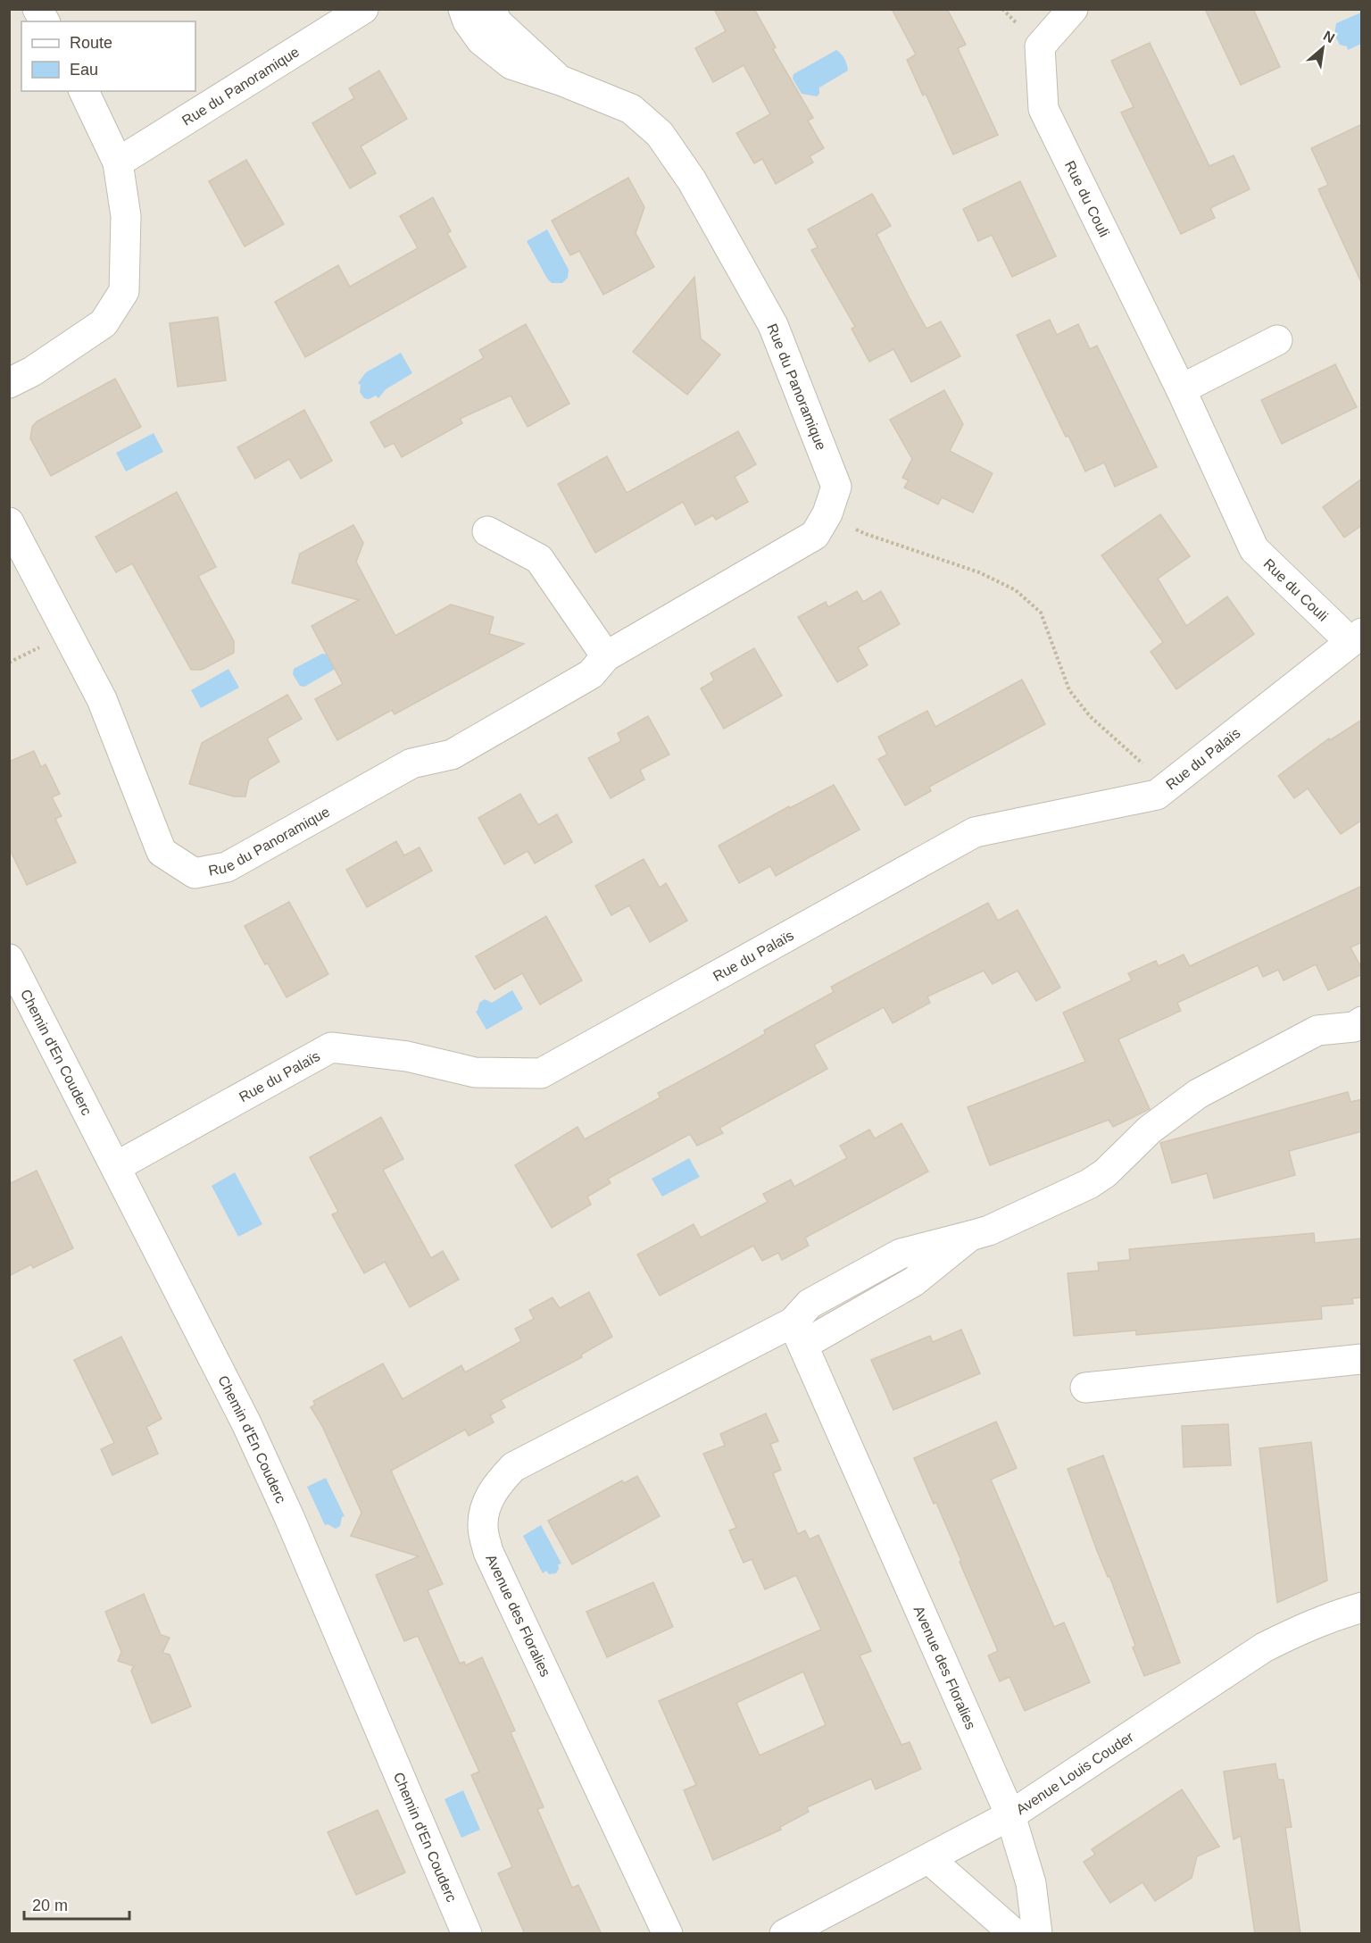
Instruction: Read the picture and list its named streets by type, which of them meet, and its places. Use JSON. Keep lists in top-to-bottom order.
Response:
{
  "streets": {
    "street": [
      "Rue du Panoramique",
      "Rue du Couli",
      "Rue du Palaïs",
      "Chemin d'En Couderc",
      "Avenue des Floralies",
      "Avenue Louis Couder"
    ]
  },
  "crossings": [
    ["Rue du Couli", "Rue du Palaïs"],
    ["Rue du Palaïs", "Chemin d'En Couderc"],
    ["Avenue des Floralies", "Avenue Louis Couder"]
  ],
  "legend": ["Route", "Eau"],
  "scale_bar": "20 m",
  "north": "top right"
}
